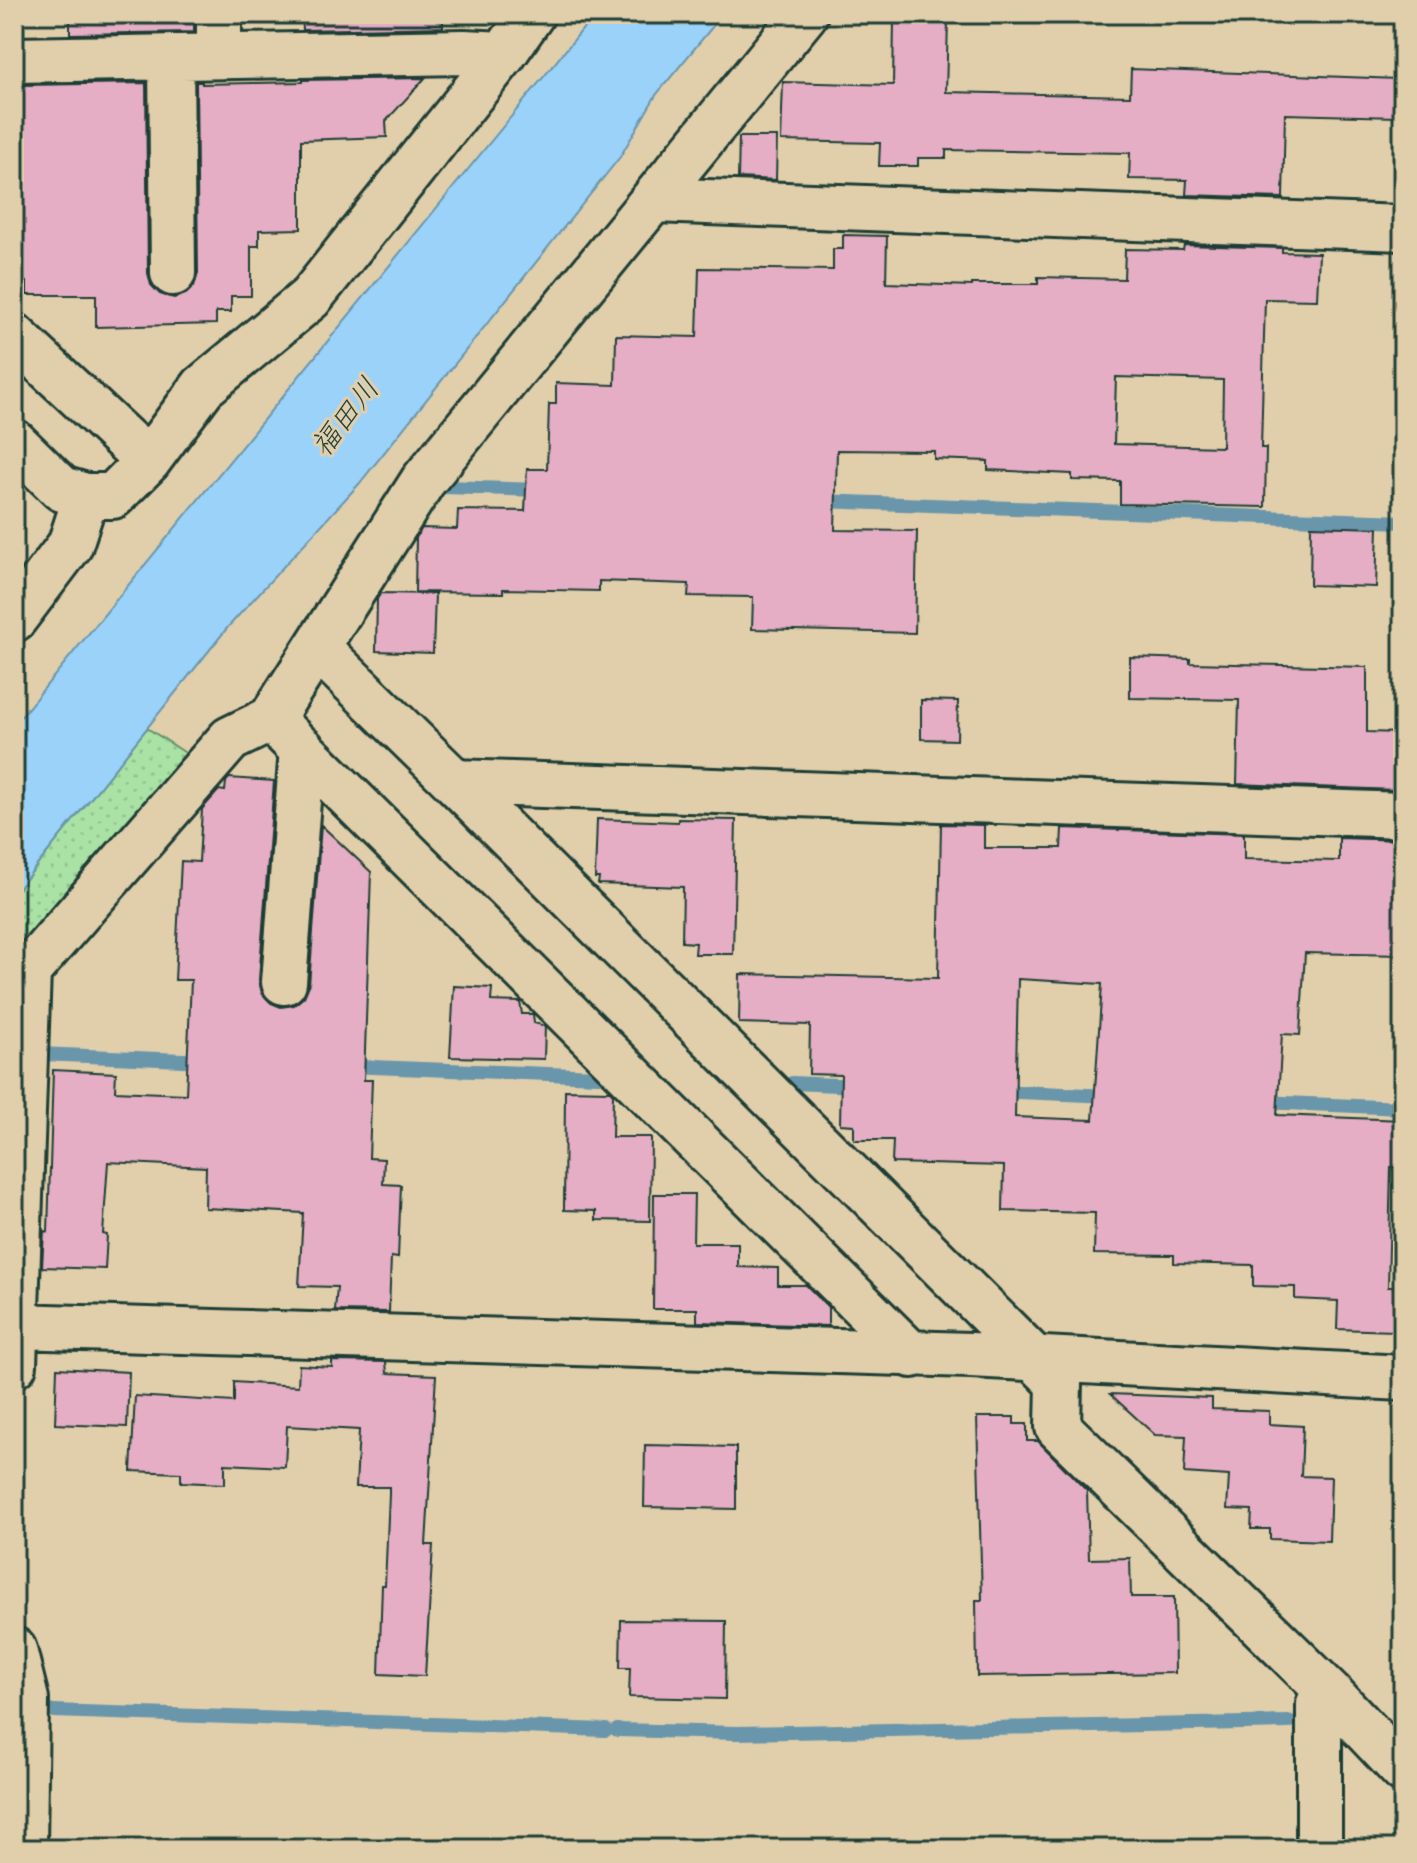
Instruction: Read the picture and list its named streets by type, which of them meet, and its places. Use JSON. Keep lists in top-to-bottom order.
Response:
{
  "water": ["福田川"]
}
